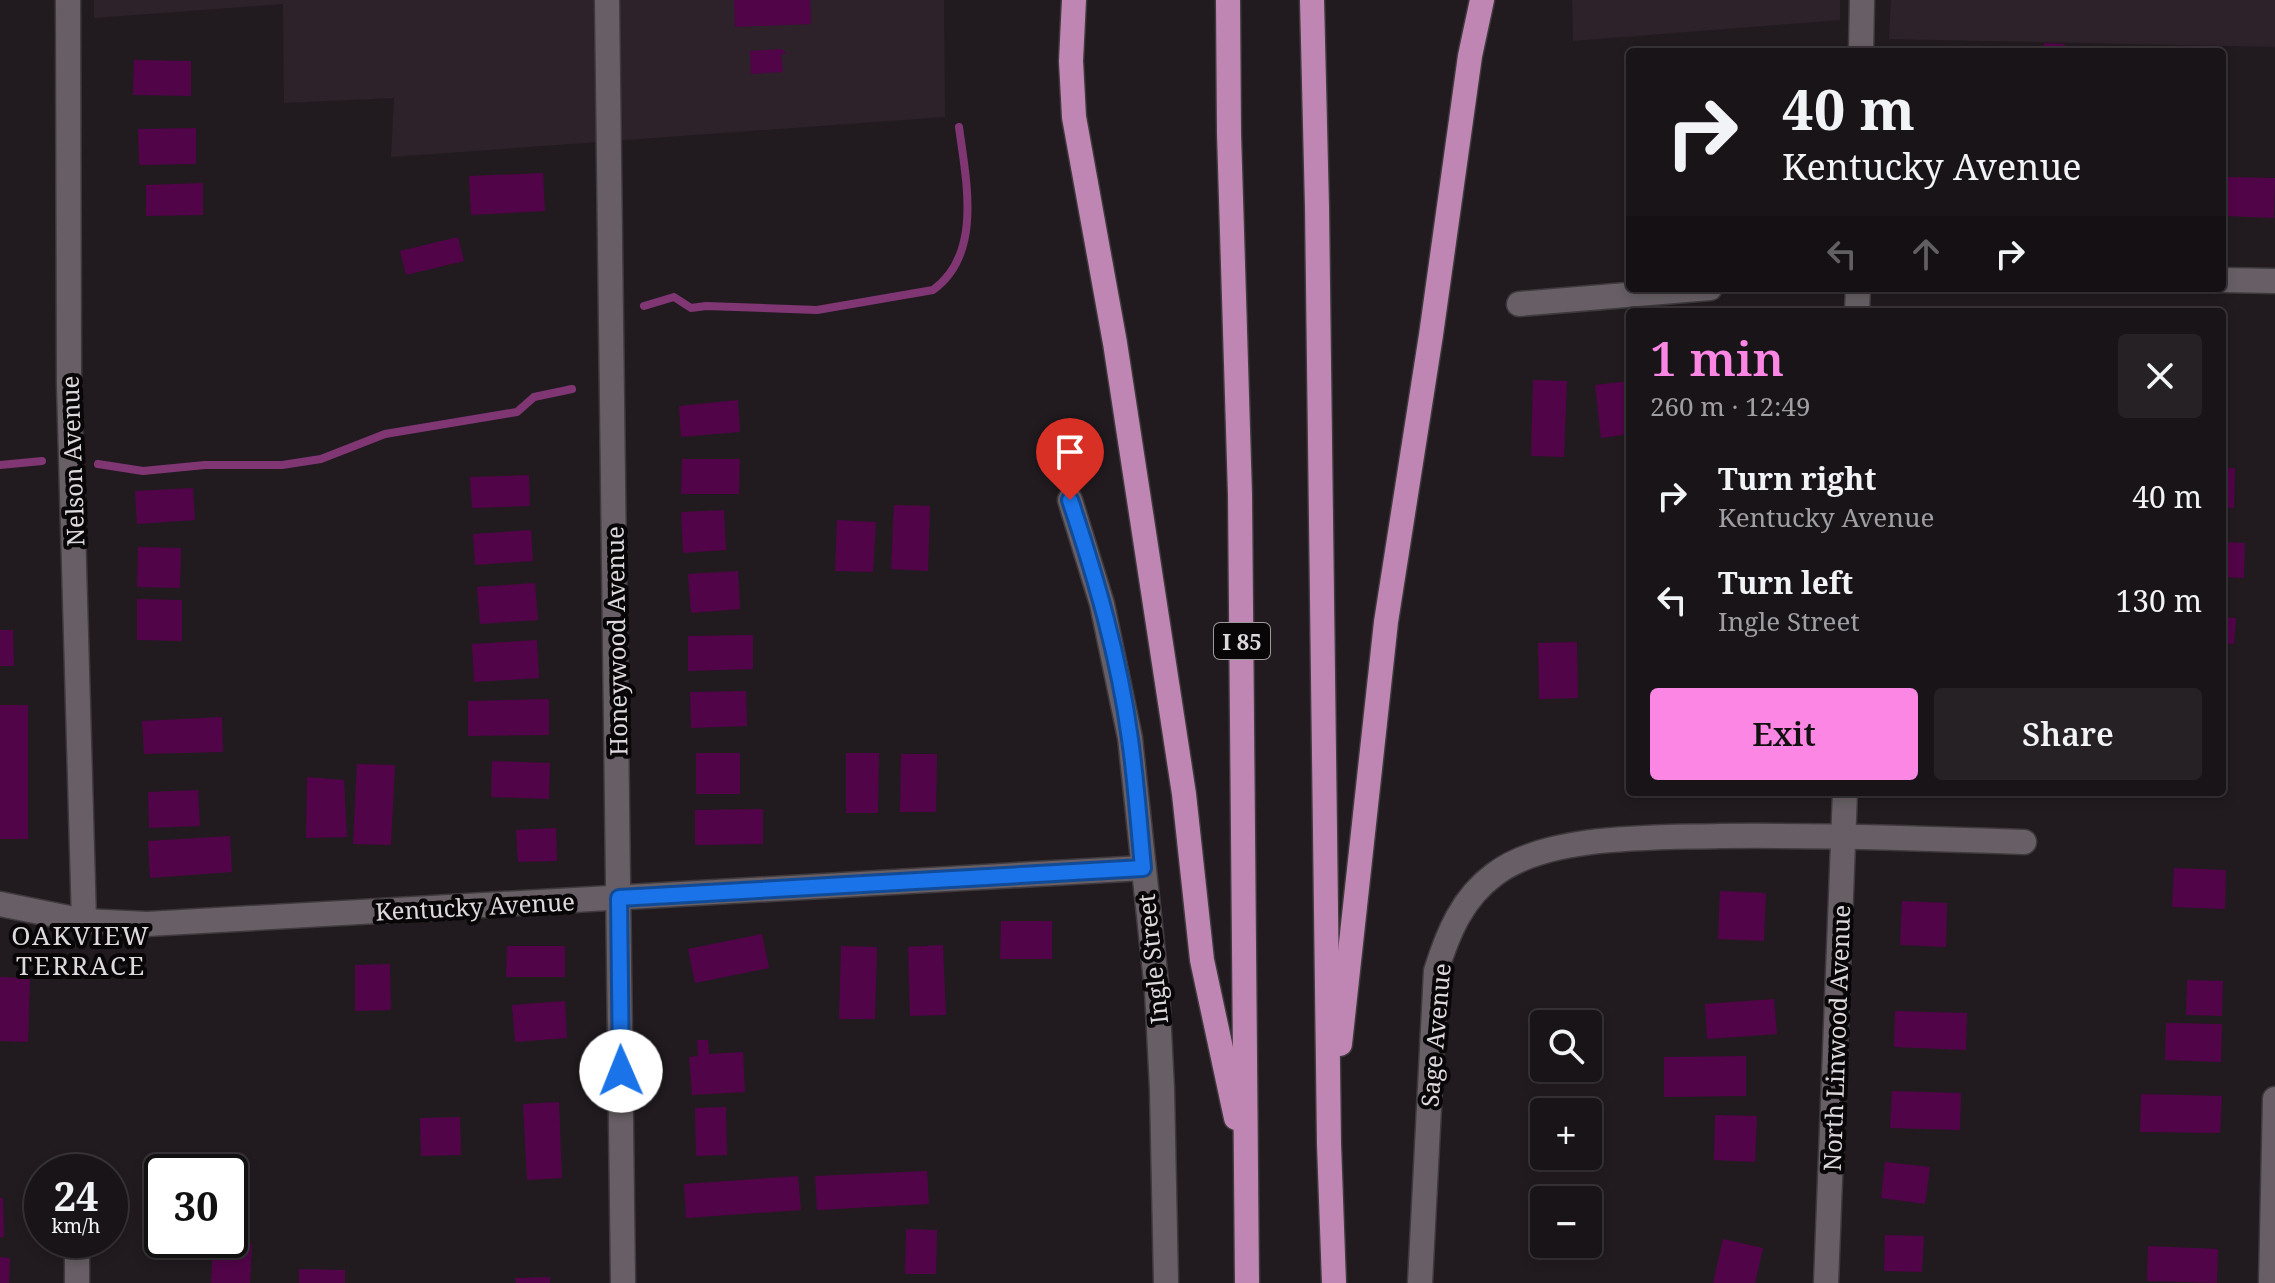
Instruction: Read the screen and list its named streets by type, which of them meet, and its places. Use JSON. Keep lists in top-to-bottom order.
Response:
{
  "streets": {
    "highway": ["I 85"],
    "street": [
      "Nelson Avenue",
      "Honeywood Avenue",
      "Kentucky Avenue",
      "Ingle Street",
      "Sage Avenue",
      "North Linwood Avenue"
    ]
  },
  "crossings": [
    ["Nelson Avenue", "Kentucky Avenue"],
    ["Honeywood Avenue", "Kentucky Avenue"],
    ["Kentucky Avenue", "Ingle Street"],
    ["Sage Avenue", "North Linwood Avenue"]
  ],
  "districts": ["OAKVIEW TERRACE"],
  "page": {
    "turn": ["40 m", "Kentucky Avenue"],
    "heading": ["1 min", "260 m · 12:49"],
    "list": [
      {
        "name": "Turn right",
        "note": "Kentucky Avenue",
        "value": "40 m"
      },
      {
        "name": "Turn left",
        "note": "Ingle Street",
        "value": "130 m"
      }
    ],
    "buttons": ["Exit", "Share"],
    "map_buttons": ["+", "−"],
    "speed": "24 km/h",
    "limit": "30"
  }
}
